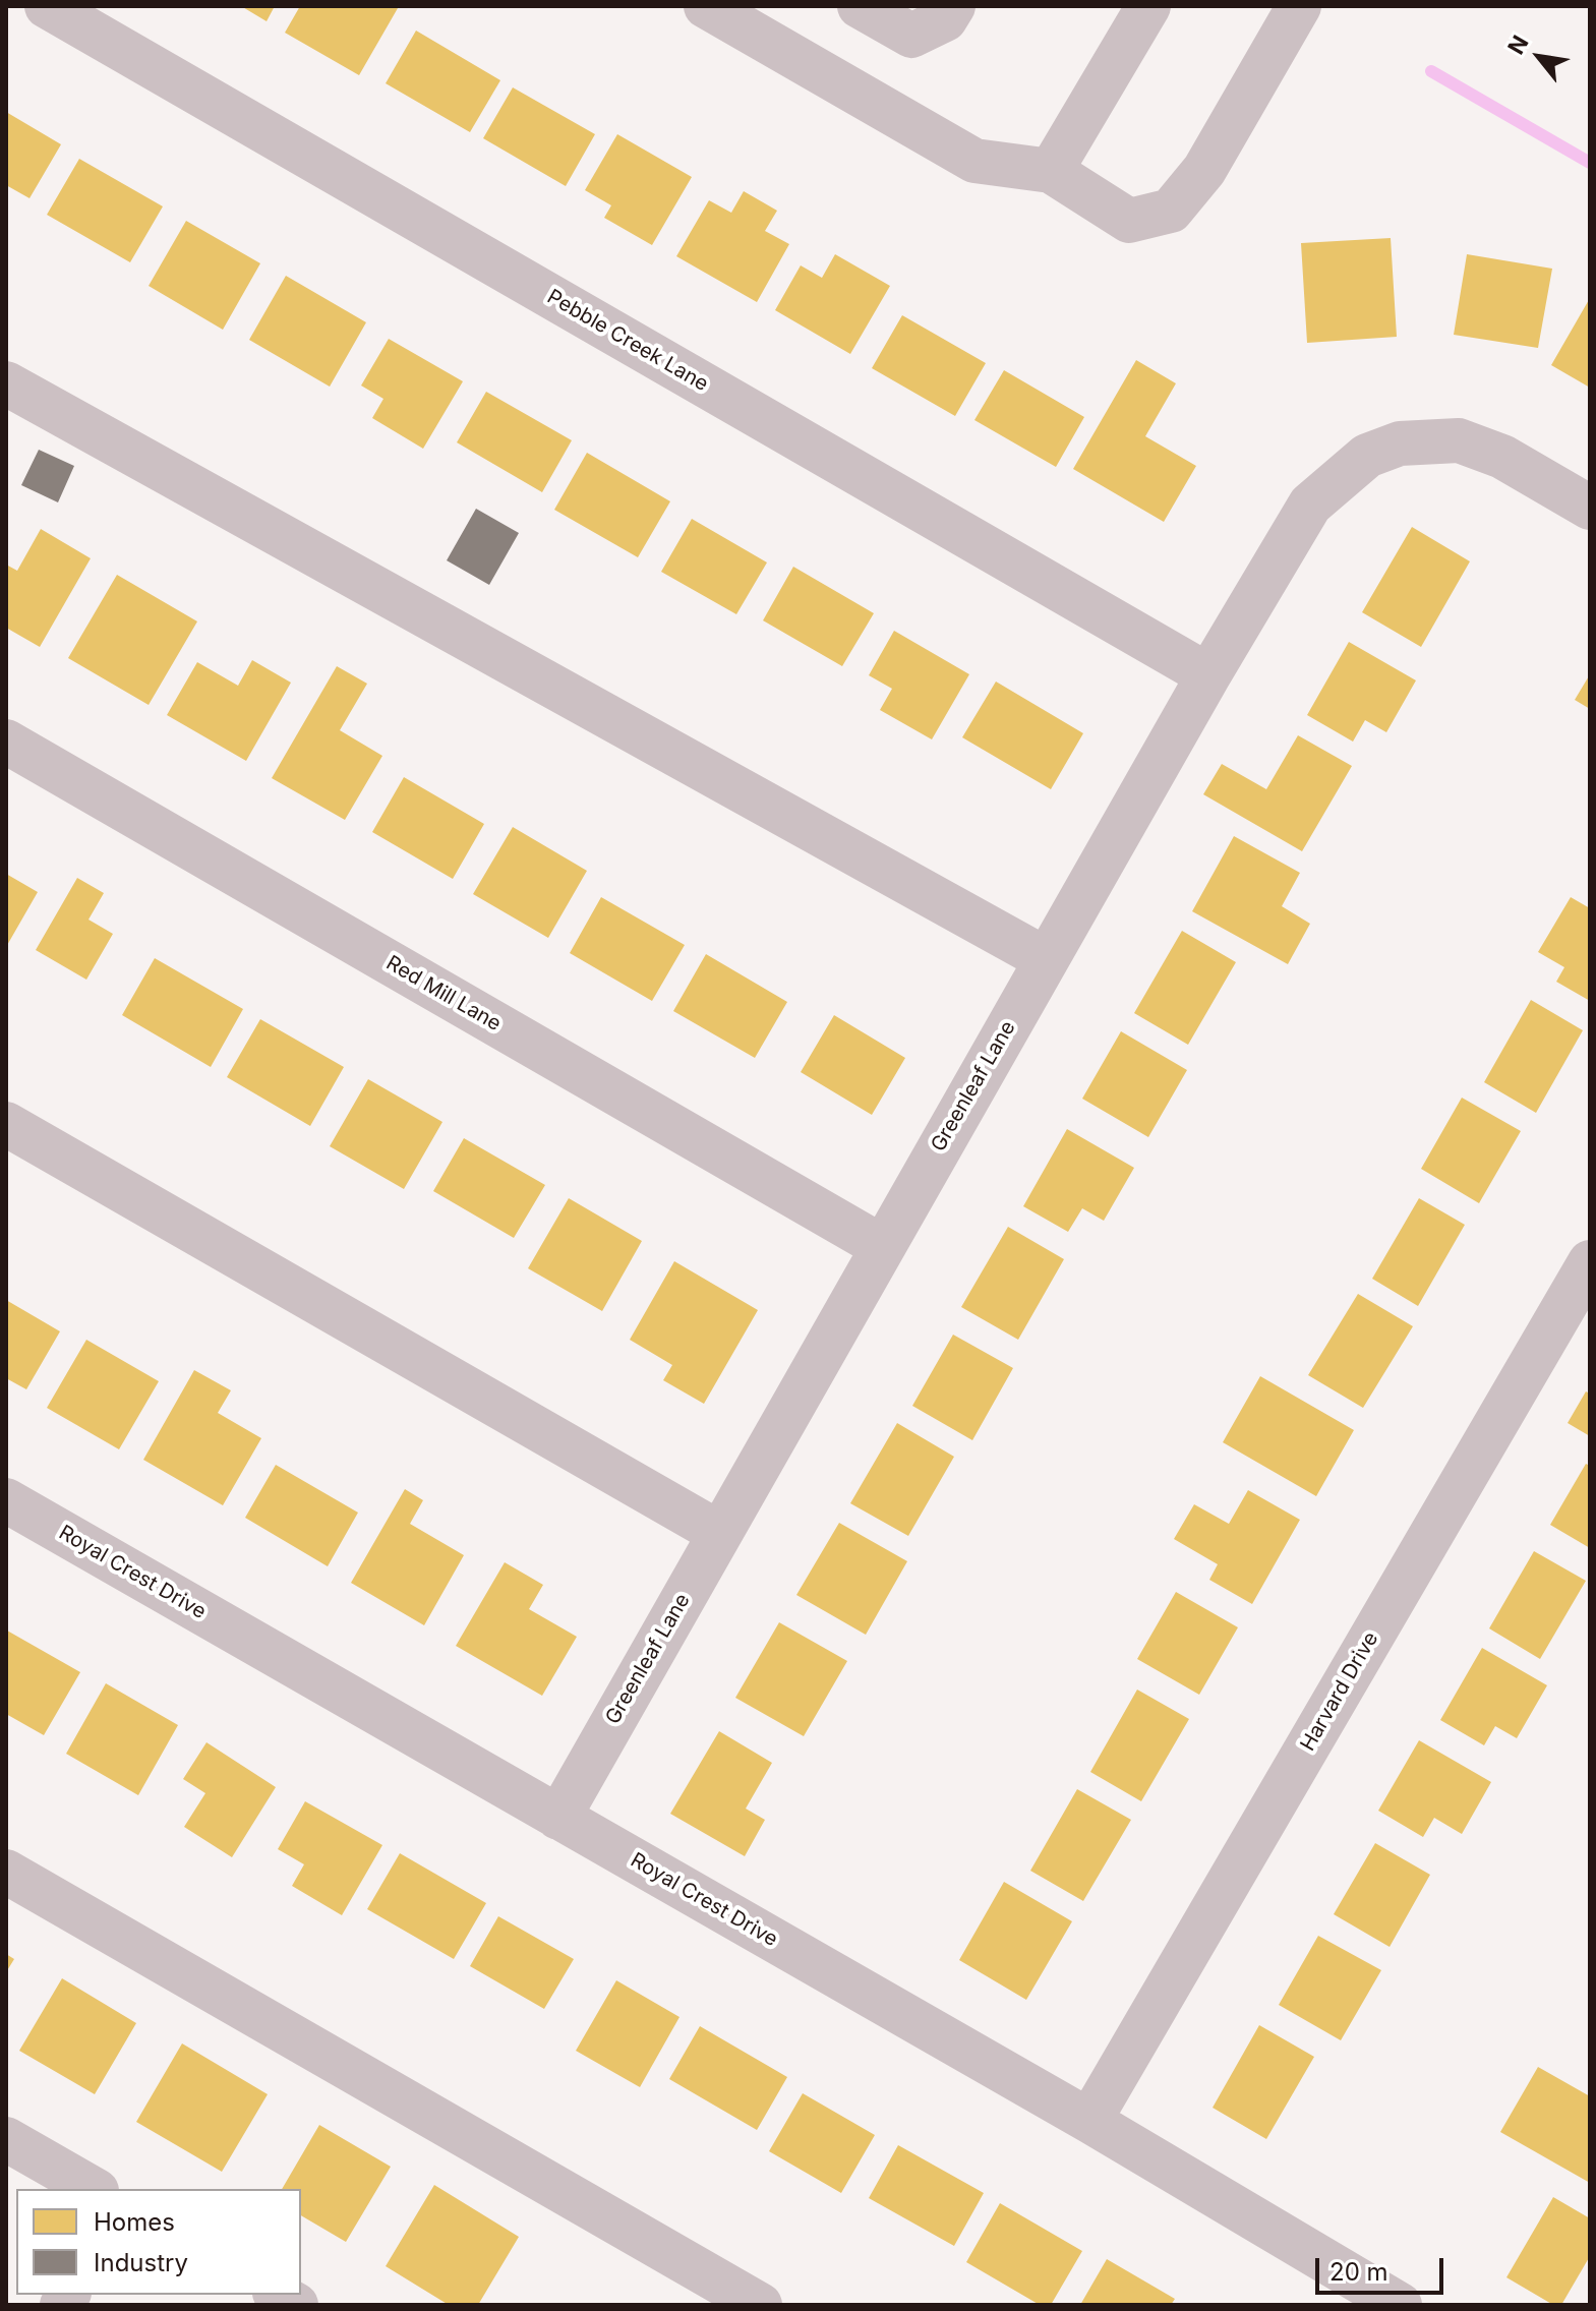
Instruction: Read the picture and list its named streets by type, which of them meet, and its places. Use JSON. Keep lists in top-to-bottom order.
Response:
{
  "streets": {
    "street": [
      "Pebble Creek Lane",
      "Red Mill Lane",
      "Greenleaf Lane",
      "Royal Crest Drive",
      "Harvard Drive"
    ]
  },
  "crossings": [
    ["Pebble Creek Lane", "Greenleaf Lane"],
    ["Red Mill Lane", "Greenleaf Lane"],
    ["Greenleaf Lane", "Royal Crest Drive"],
    ["Royal Crest Drive", "Harvard Drive"]
  ],
  "legend": ["Homes", "Industry"],
  "scale_bar": "20 m",
  "north": "top left"
}
